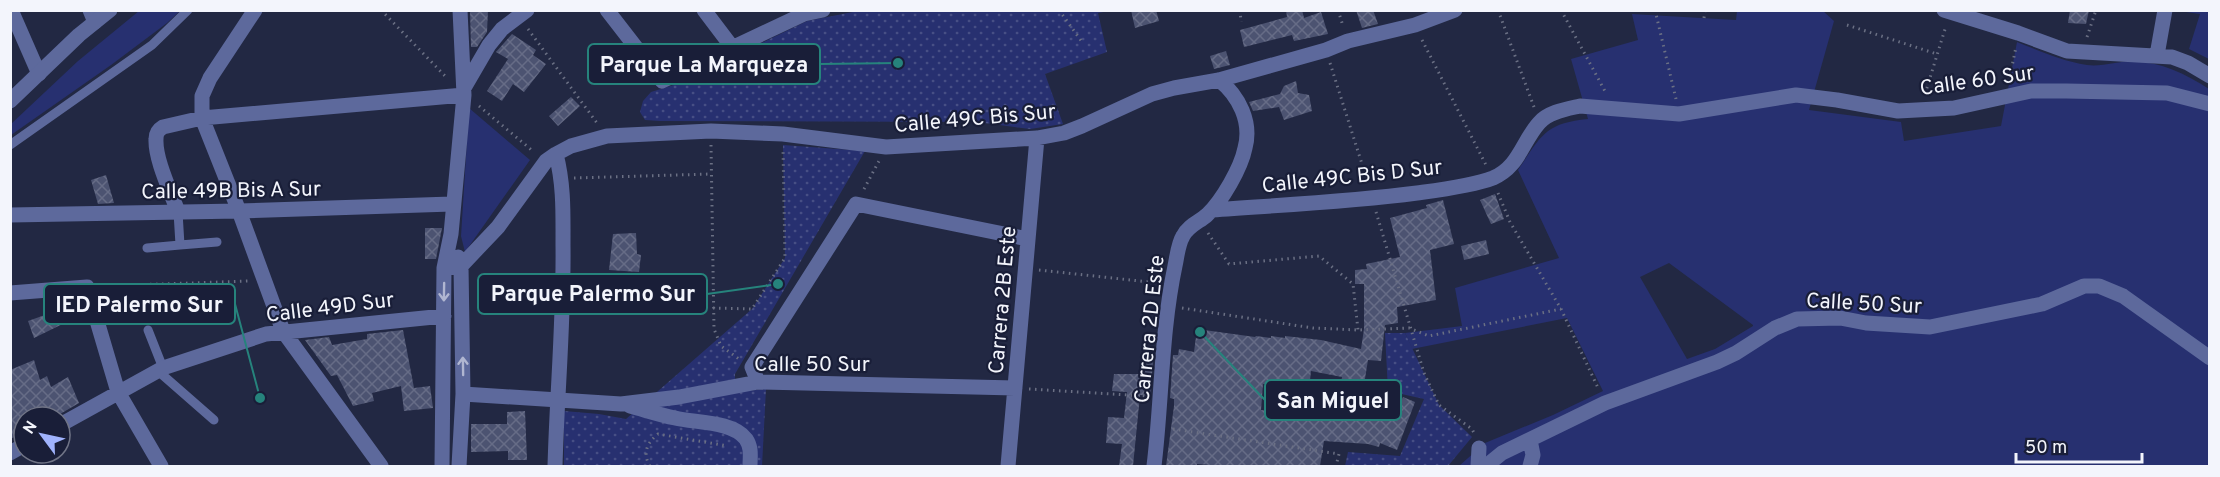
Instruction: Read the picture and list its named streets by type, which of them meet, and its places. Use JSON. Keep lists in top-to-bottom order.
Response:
{
  "streets": {
    "street": [
      "Calle 60 Sur",
      "Calle 49C Bis Sur",
      "Calle 49C Bis D Sur",
      "Calle 49B Bis A Sur",
      "Carrera 2B Este",
      "Calle 50 Sur",
      "Calle 49D Sur",
      "Carrera 2D Este"
    ]
  },
  "crossings": [
    ["Calle 49C Bis Sur", "Carrera 2B Este"],
    ["Calle 49C Bis Sur", "Carrera 2D Este"],
    ["Calle 49C Bis D Sur", "Carrera 2D Este"],
    ["Carrera 2B Este", "Calle 50 Sur"]
  ],
  "places": [
    "Parque La Marqueza",
    "Parque Palermo Sur",
    "San Miguel",
    "IED Palermo Sur"
  ],
  "scale_bar": "50 m",
  "north": "top left"
}
